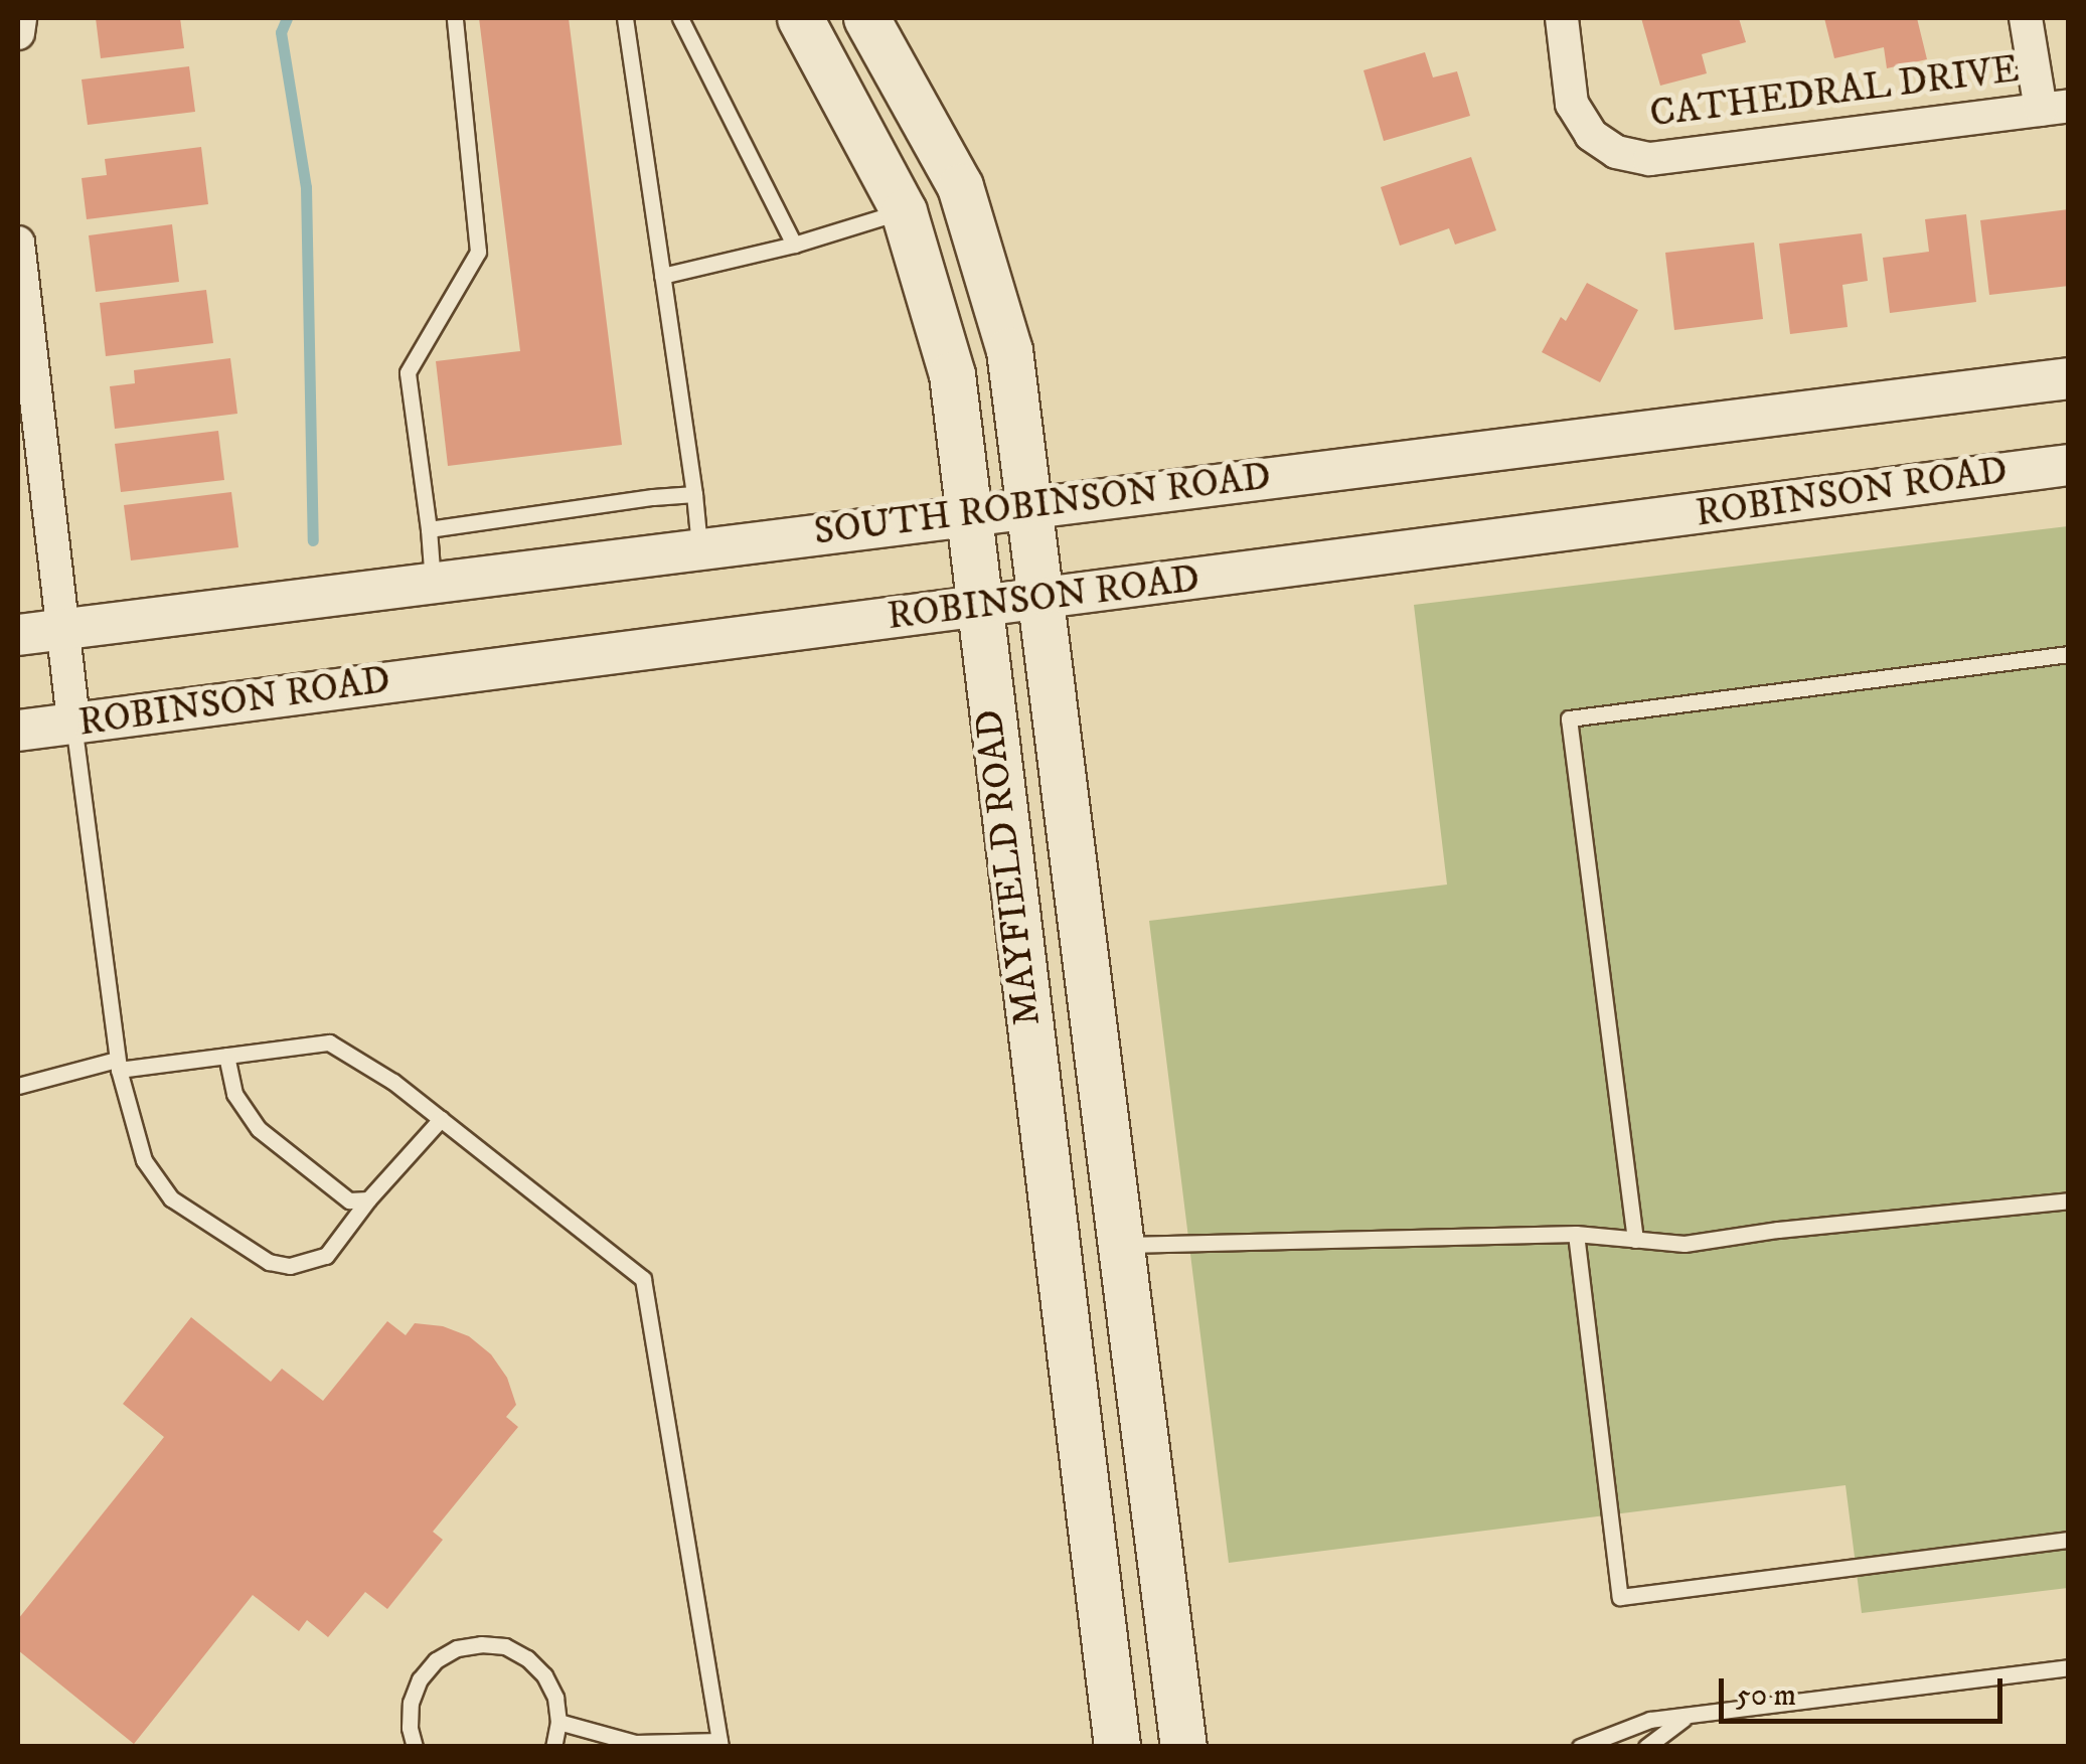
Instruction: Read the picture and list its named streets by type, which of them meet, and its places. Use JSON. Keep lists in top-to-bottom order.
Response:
{
  "streets": {
    "main road": ["MAYFIELD ROAD"],
    "street": ["CATHEDRAL DRIVE", "ROBINSON ROAD", "SOUTH ROBINSON ROAD"]
  },
  "crossings": [
    ["ROBINSON ROAD", "MAYFIELD ROAD"],
    ["SOUTH ROBINSON ROAD", "MAYFIELD ROAD"]
  ],
  "scale_bar": "50 m"
}
